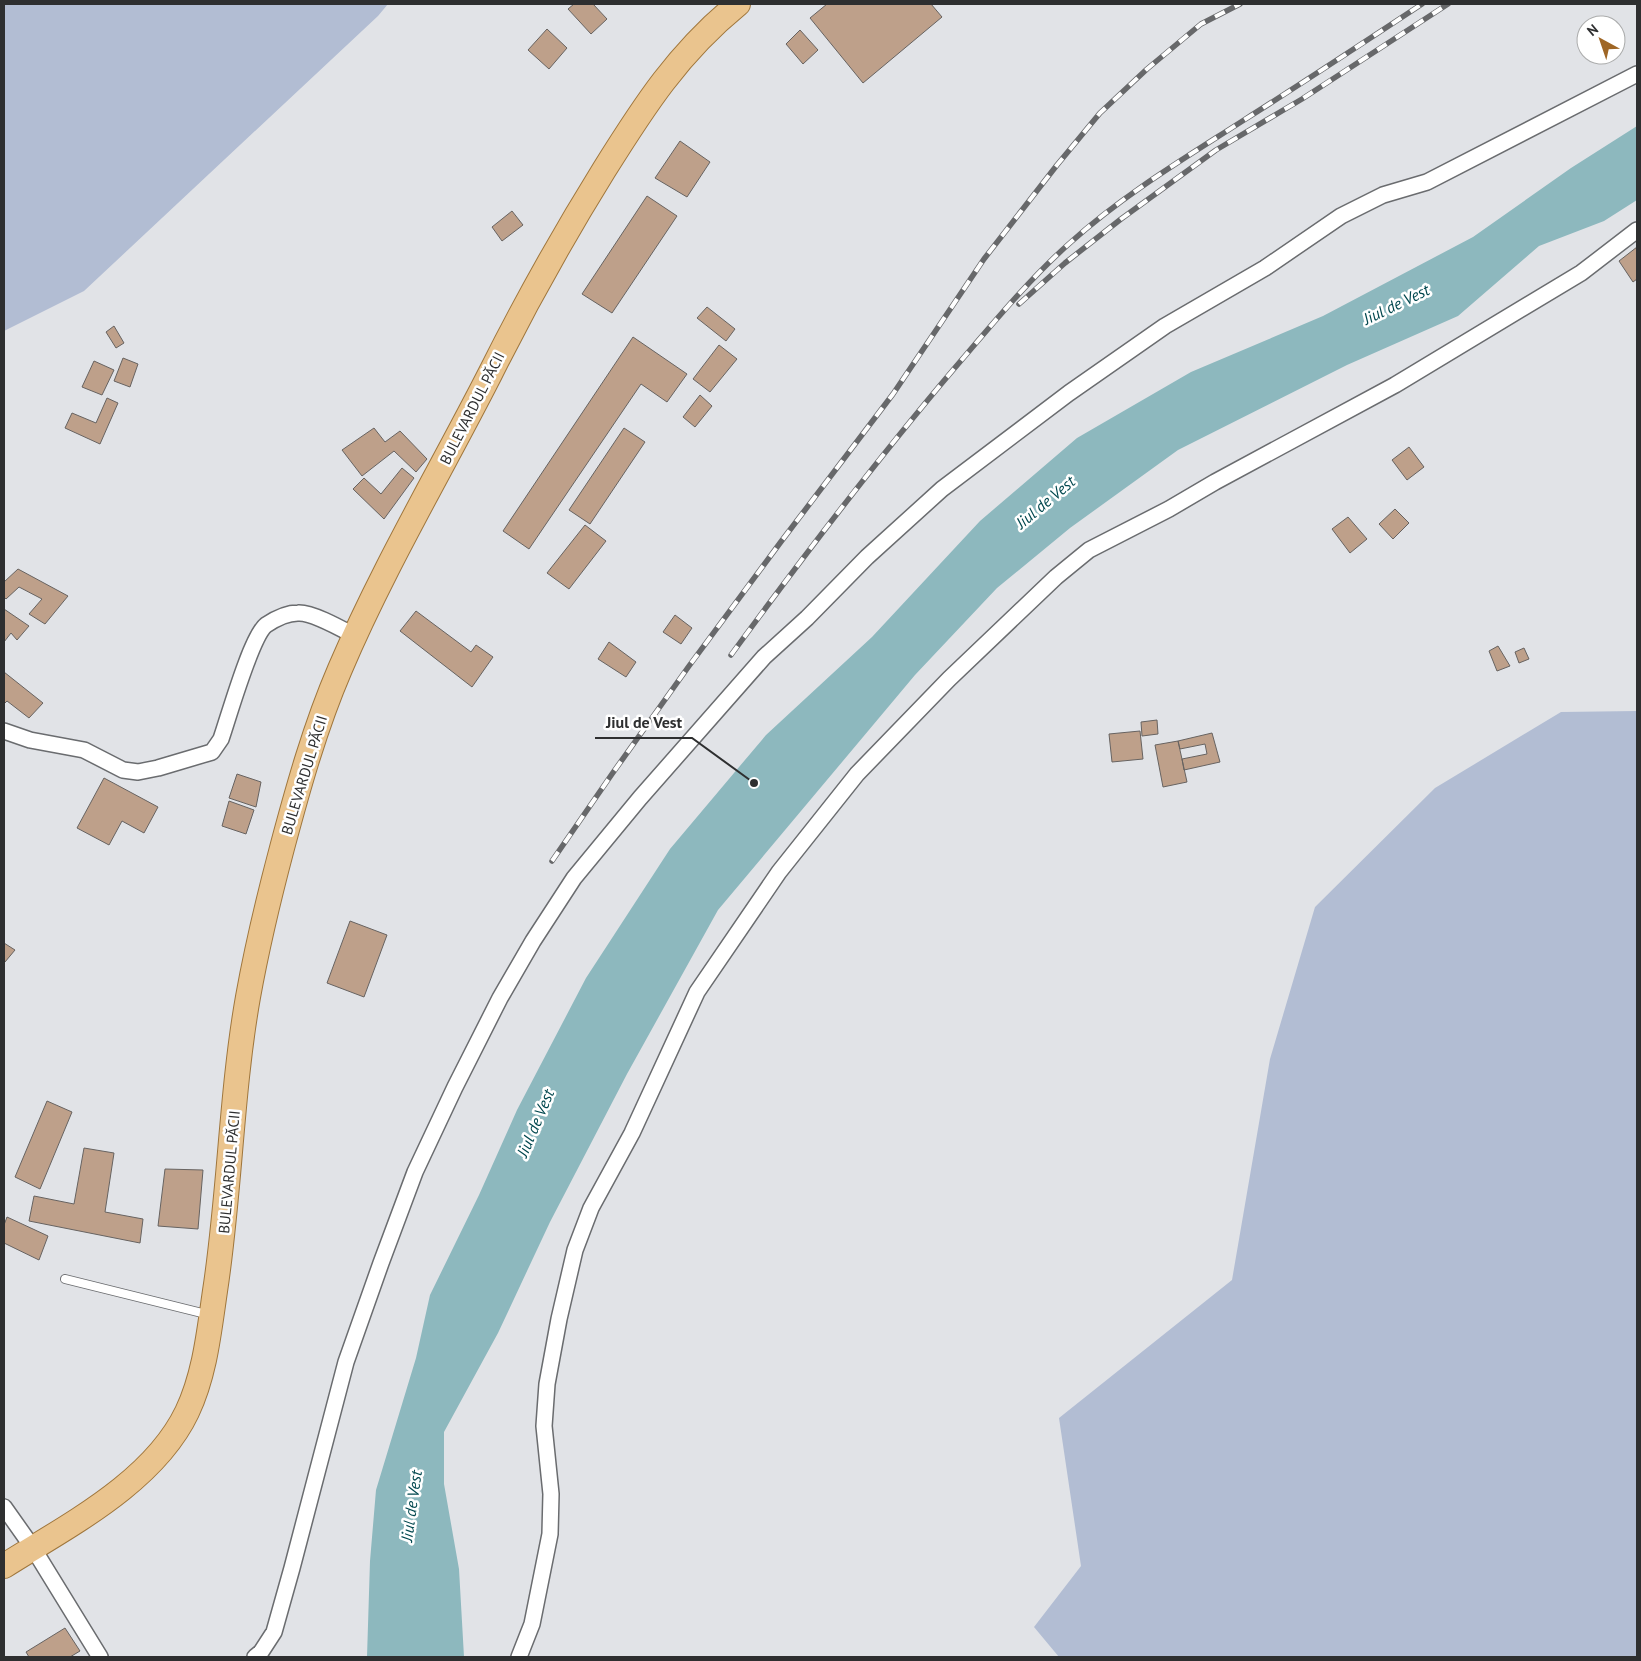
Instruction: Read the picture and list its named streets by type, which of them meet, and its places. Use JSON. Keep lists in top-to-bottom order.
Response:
{
  "streets": {
    "main road": ["BULEVARDUL PĂCII"]
  },
  "water": ["Jiul de Vest"],
  "places": ["Jiul de Vest"],
  "north": "top left"
}
